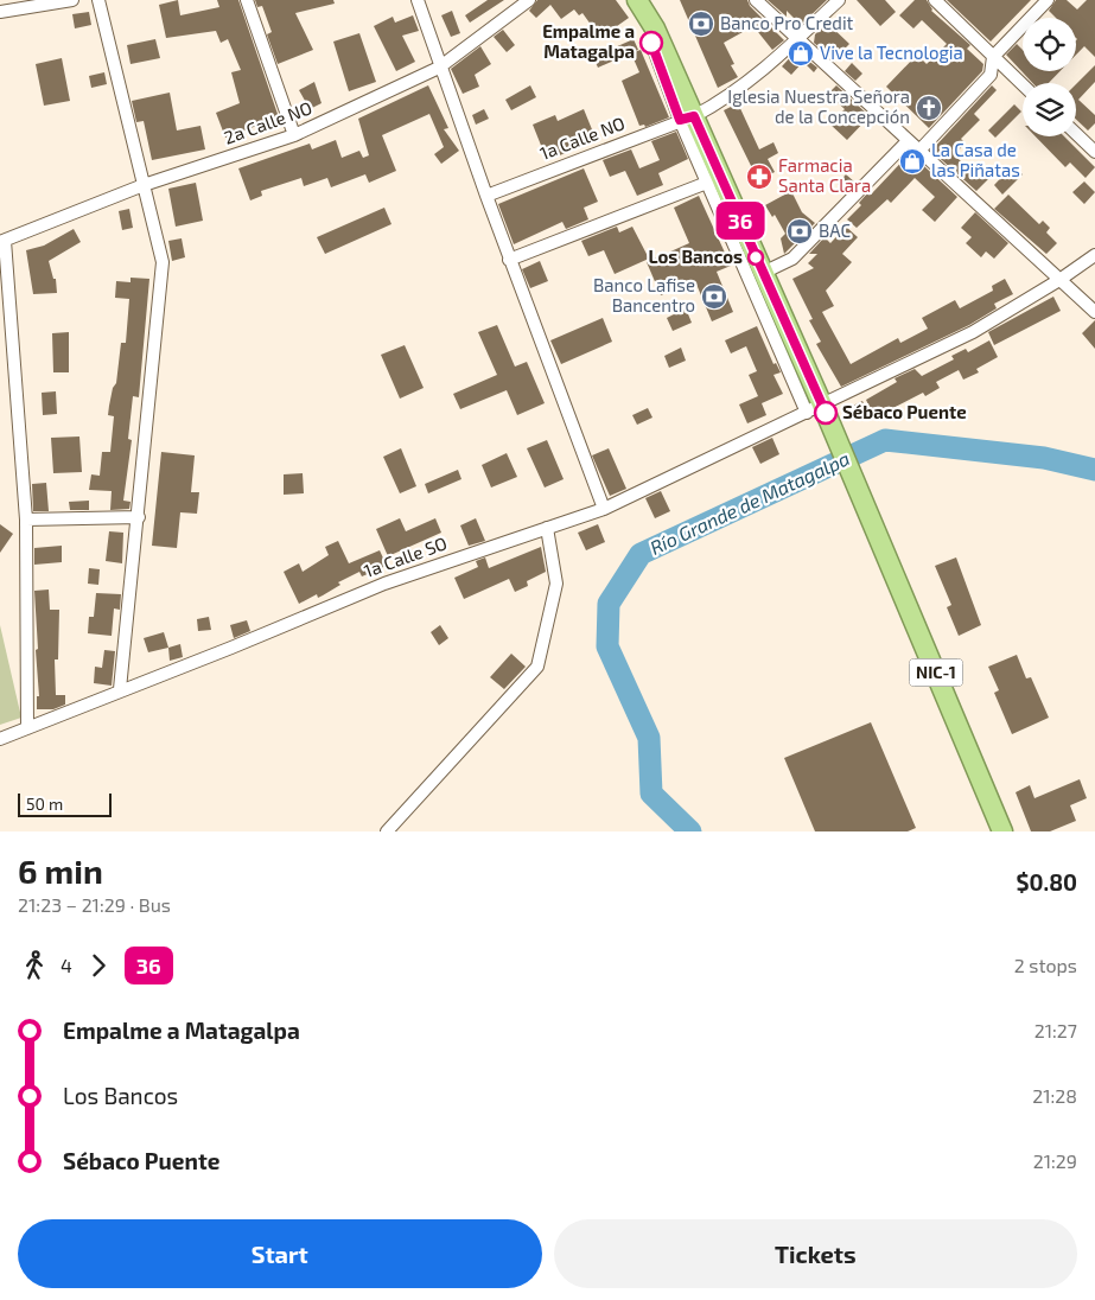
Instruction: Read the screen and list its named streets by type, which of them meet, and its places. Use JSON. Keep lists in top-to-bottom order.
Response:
{
  "streets": {
    "highway": ["NIC-1"],
    "street": ["2a Calle NO", "1a Calle NO", "1a Calle SO"]
  },
  "crossings": [
    ["1a Calle NO", "NIC-1"],
    ["1a Calle SO", "NIC-1"]
  ],
  "water": ["Río Grande de Matagalpa"],
  "places": {
    "bank": ["Banco Pro Credit", "BAC", "Banco Lafise Bancentro"],
    "other": ["Empalme a Matagalpa", "Los Bancos", "Sébaco Puente"],
    "shop": ["Vive la Tecnologia", "La Casa de las Piñatas"],
    "church": ["Iglesia Nuestra Señora de la Concepción"],
    "pharmacy": ["Farmacia Santa Clara"]
  },
  "lines": ["bus line 36"],
  "scale_bar": "50 m",
  "page": {
    "on_map": "36",
    "scale": "50 m",
    "heading": ["6 min", "21:23 – 21:29 · Bus", "$0.80"],
    "legs": ["4", "36", "2 stops"],
    "list": [
      {
        "name": "Empalme a Matagalpa",
        "value": "21:27"
      },
      {
        "name": "Los Bancos",
        "value": "21:28"
      },
      {
        "name": "Sébaco Puente",
        "value": "21:29"
      }
    ],
    "buttons": ["Start", "Tickets"]
  }
}
